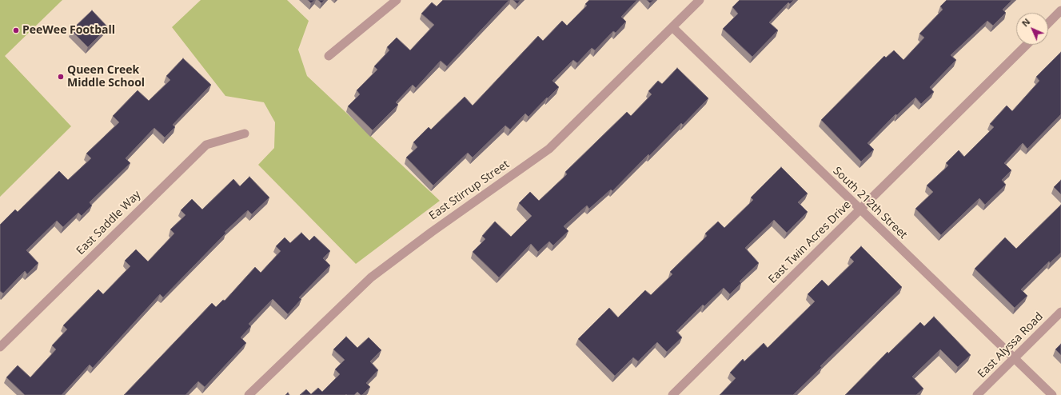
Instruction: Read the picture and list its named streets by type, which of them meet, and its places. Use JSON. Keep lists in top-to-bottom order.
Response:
{
  "streets": {
    "street": [
      "East Stirrup Street",
      "South 212th Street",
      "East Saddle Way",
      "East Twin Acres Drive",
      "East Alyssa Road"
    ]
  },
  "crossings": [
    ["East Stirrup Street", "South 212th Street"],
    ["South 212th Street", "East Twin Acres Drive"],
    ["South 212th Street", "East Alyssa Road"]
  ],
  "places": ["PeeWee Football", "Queen Creek Middle School"],
  "north": "top left"
}
